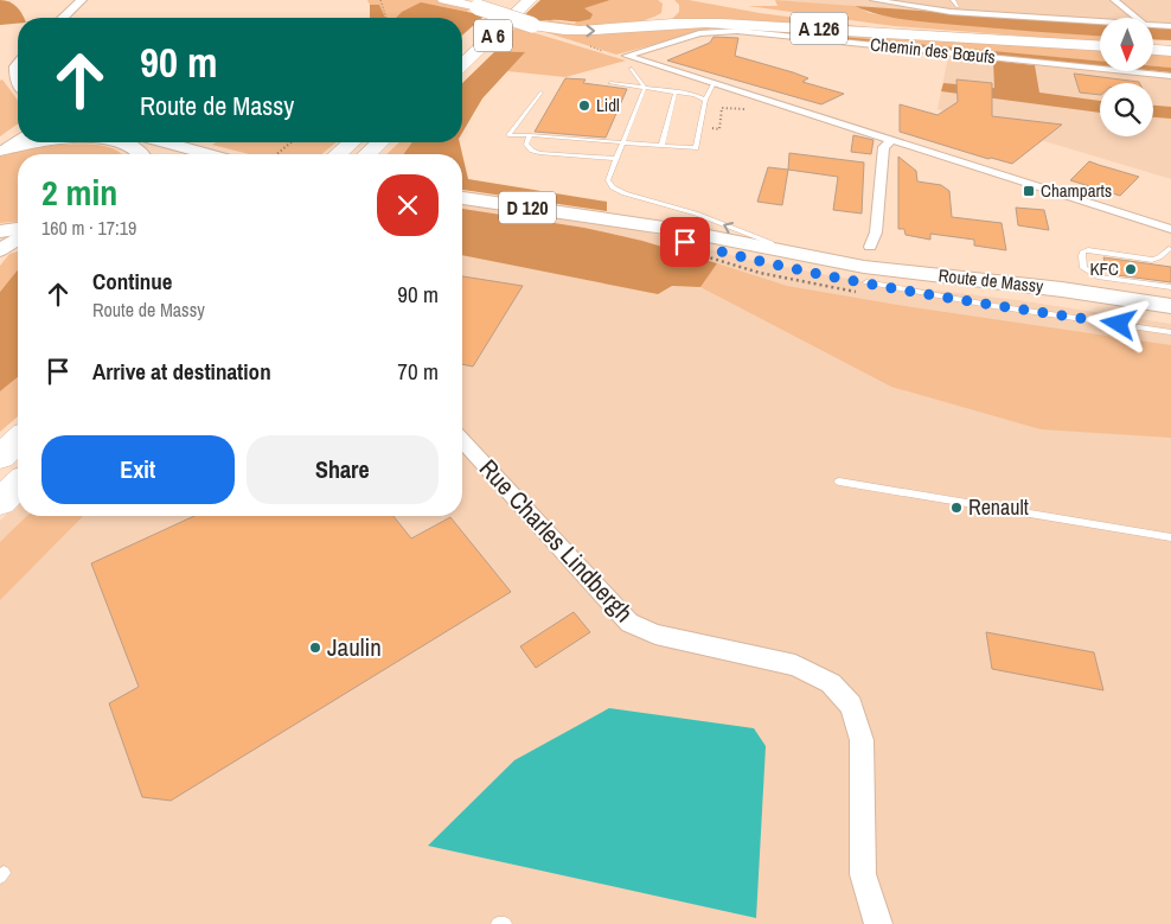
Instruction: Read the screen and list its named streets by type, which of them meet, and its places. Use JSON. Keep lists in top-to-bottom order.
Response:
{
  "streets": {
    "highway": ["A 126", "A 6"],
    "main road": ["D 120", "Route de Massy"],
    "street": ["Chemin des Bœufs", "Rue Charles Lindbergh"]
  },
  "places": {
    "other": [
      "Lidl",
      "KFC",
      "Renault",
      "Jaulin"
    ],
    "transit": ["Champarts"]
  },
  "north": "bottom",
  "page": {
    "turn": ["90 m", "Route de Massy"],
    "heading": ["2 min", "160 m · 17:19"],
    "list": [
      {
        "name": "Continue",
        "note": "Route de Massy",
        "value": "90 m"
      },
      {
        "name": "Arrive at destination",
        "value": "70 m"
      }
    ],
    "buttons": ["Exit", "Share"]
  }
}
